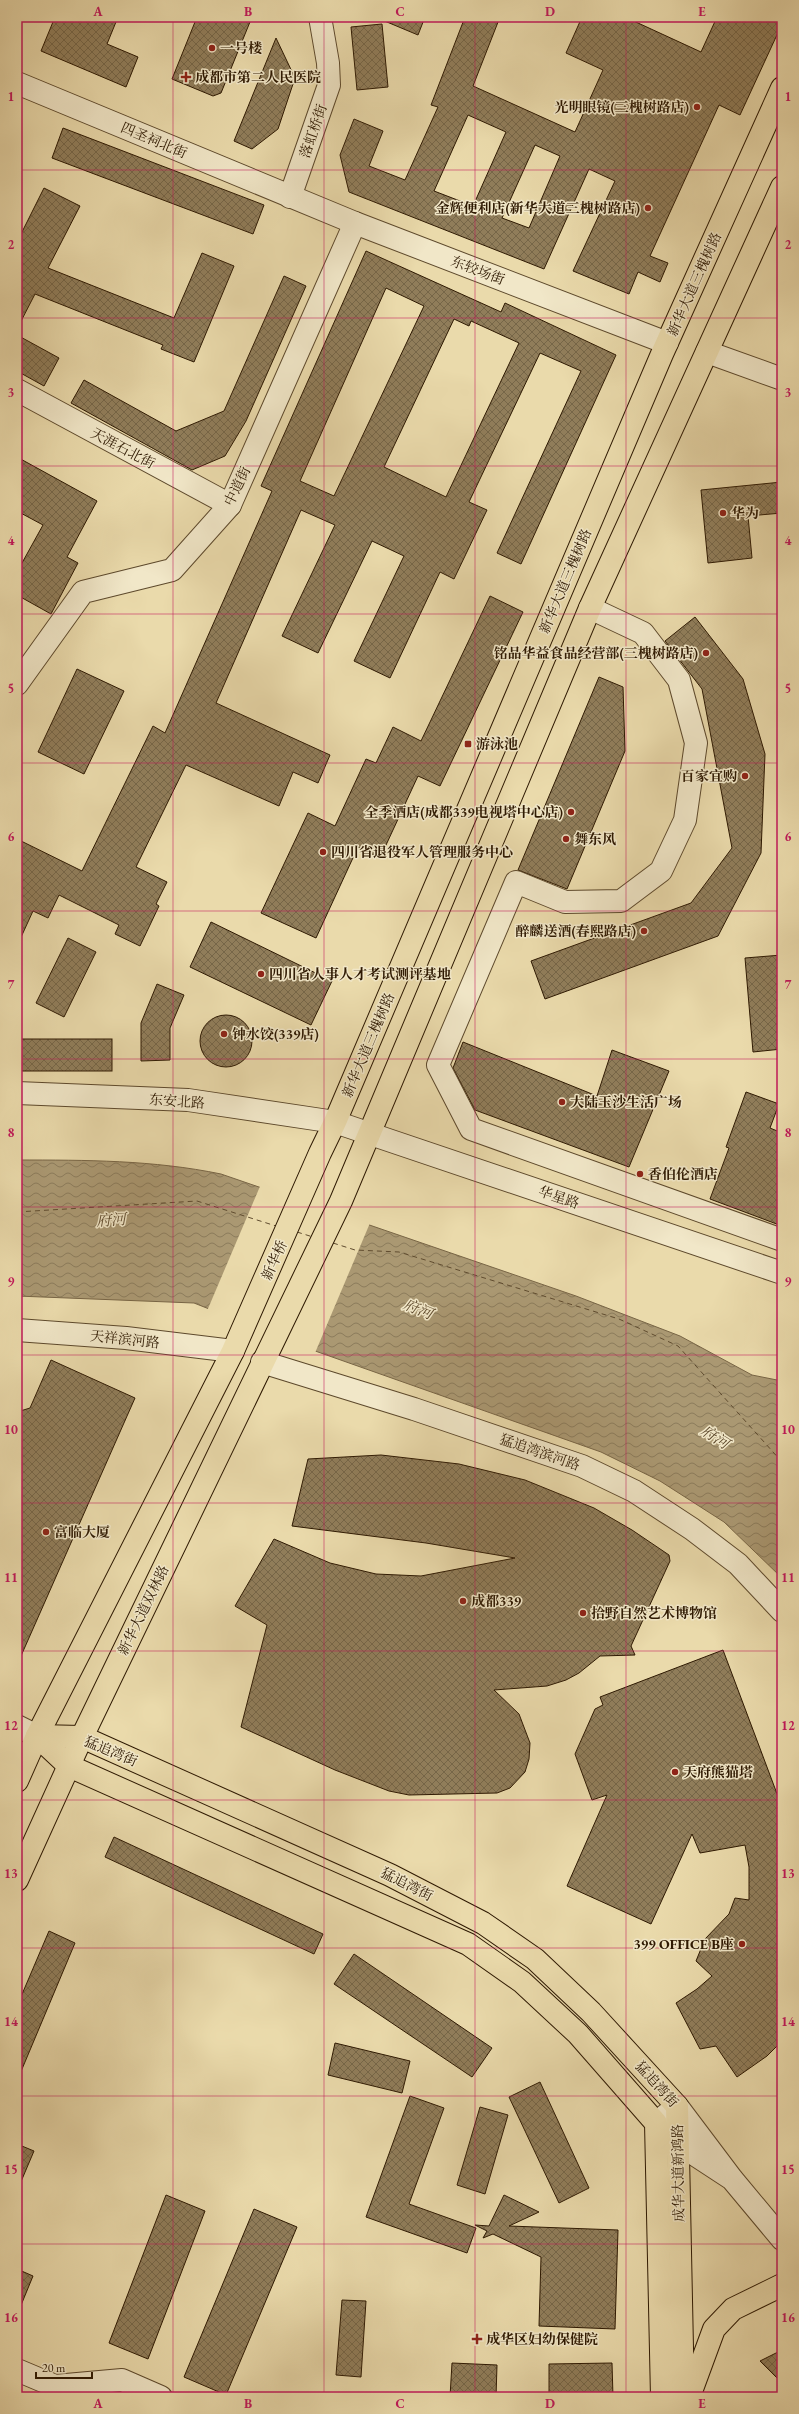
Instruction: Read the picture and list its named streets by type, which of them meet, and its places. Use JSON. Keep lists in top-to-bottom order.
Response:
{
  "streets": {
    "main road": [
      "新华大道三槐树路",
      "新华桥",
      "新华大道双林路",
      "猛追湾街",
      "成华大道新鸿路"
    ],
    "street": [
      "落虹桥街",
      "四圣祠北街",
      "东较场街",
      "天涯石北街",
      "中道街",
      "东安北路",
      "华星路",
      "天祥滨河路",
      "猛追湾滨河路"
    ]
  },
  "crossings": [
    ["落虹桥街", "四圣祠北街"],
    ["落虹桥街", "东较场街"],
    ["四圣祠北街", "东较场街"],
    ["东较场街", "新华大道三槐树路"],
    ["东较场街", "中道街"],
    ["新华大道三槐树路", "东安北路"],
    ["新华大道三槐树路", "华星路"],
    ["新华大道三槐树路", "新华桥"],
    ["天涯石北街", "中道街"],
    ["东安北路", "华星路"],
    ["华星路", "新华大道双林路"],
    ["新华桥", "天祥滨河路"],
    ["猛追湾滨河路", "新华大道双林路"],
    ["新华大道双林路", "猛追湾街"],
    ["猛追湾街", "成华大道新鸿路"]
  ],
  "water": ["府河"],
  "places": {
    "other": [
      "一号楼",
      "光明眼镜(三槐树路店)",
      "金辉便利店(新华大道三槐树路店)",
      "华为",
      "铭品华益食品经营部(三槐树路店)",
      "百家宜购",
      "全季酒店(成都339电视塔中心店)",
      "舞东风",
      "四川省退役军人管理服务中心",
      "醉麟送酒(春熙路店)",
      "四川省人事人才考试测评基地",
      "钟水饺(339店)",
      "大陆玉沙生活广场",
      "香伯伦酒店",
      "富临大厦",
      "成都339",
      "拾野自然艺术博物馆",
      "天府熊猫塔",
      "399 OFFICE B座"
    ],
    "health": ["成都市第二人民医院", "成华区妇幼保健院"],
    "transit": ["游泳池"]
  },
  "scale_bar": "20 m",
  "grid": {
    "columns": [
      "A",
      "B",
      "C",
      "D",
      "E"
    ],
    "rows": [
      "1",
      "2",
      "3",
      "4",
      "5",
      "6",
      "7",
      "8",
      "9",
      "10",
      "11",
      "12",
      "13",
      "14",
      "15",
      "16"
    ]
  }
}
